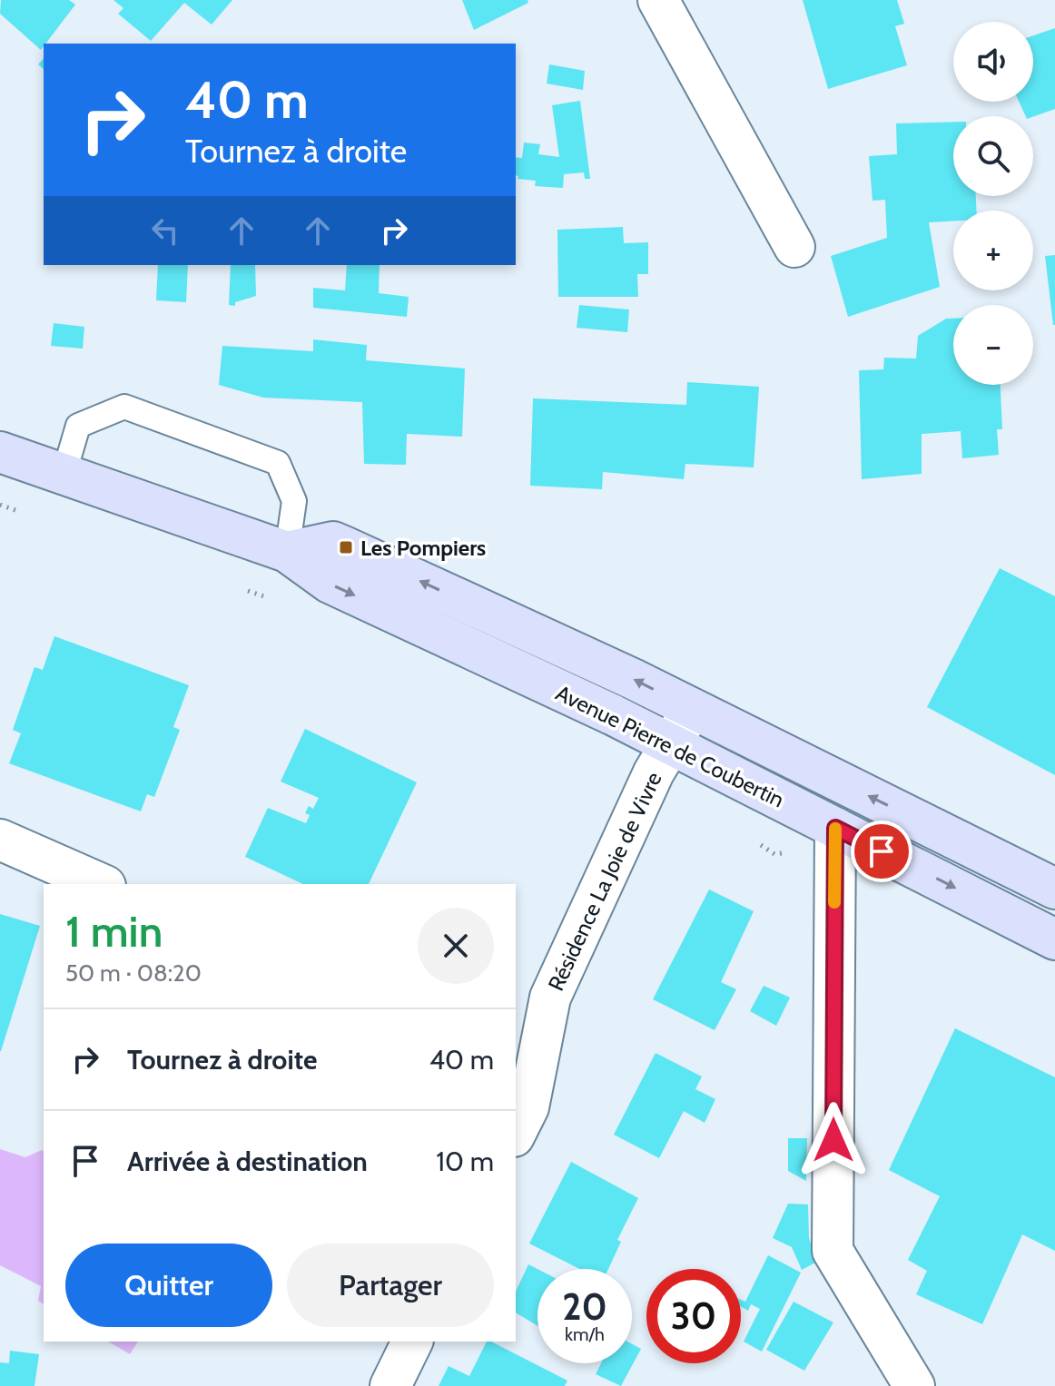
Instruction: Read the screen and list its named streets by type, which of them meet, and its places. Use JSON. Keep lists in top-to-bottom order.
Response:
{
  "streets": {
    "main road": ["Avenue Pierre de Coubertin"],
    "street": ["Résidence La Joie de Vivre"]
  },
  "crossings": [
    ["Avenue Pierre de Coubertin", "Résidence La Joie de Vivre"]
  ],
  "places": {
    "transit": ["Les Pompiers"]
  },
  "page": {
    "map_buttons": ["+", "−"],
    "turn": ["40 m", "Tournez à droite"],
    "heading": ["1 min", "50 m · 08:20"],
    "list": [
      {
        "name": "Tournez à droite",
        "value": "40 m"
      },
      {
        "name": "Arrivée à destination",
        "value": "10 m"
      }
    ],
    "buttons": ["Quitter", "Partager"],
    "speed": "20 km/h",
    "limit": "30"
  }
}
